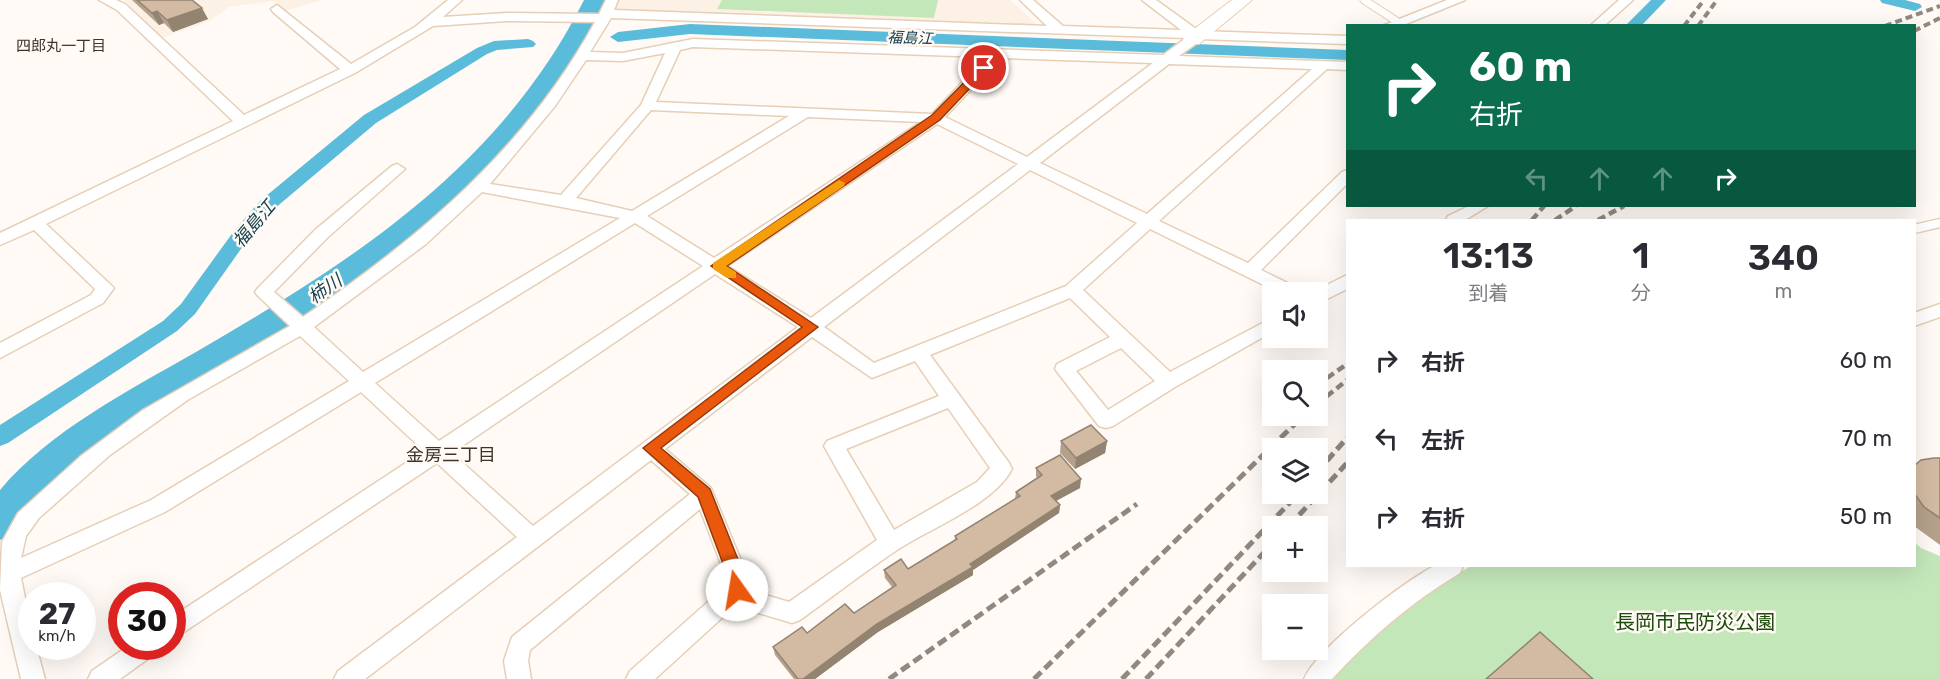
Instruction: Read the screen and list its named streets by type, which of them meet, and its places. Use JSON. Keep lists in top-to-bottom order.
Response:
{
  "districts": ["四郎丸一丁目", "金房三丁目"],
  "water": ["福島江", "柿川"],
  "parks": ["長岡市民防災公園"],
  "page": {
    "turn": ["60 m", "右折"],
    "eta": [
      "13:13",
      "到着",
      "1",
      "分",
      "340",
      "m"
    ],
    "map_buttons": ["+", "−"],
    "list": [
      {
        "name": "右折",
        "value": "60 m"
      },
      {
        "name": "左折",
        "value": "70 m"
      },
      {
        "name": "右折",
        "value": "50 m"
      }
    ],
    "speed": "27 km/h",
    "limit": "30"
  }
}
